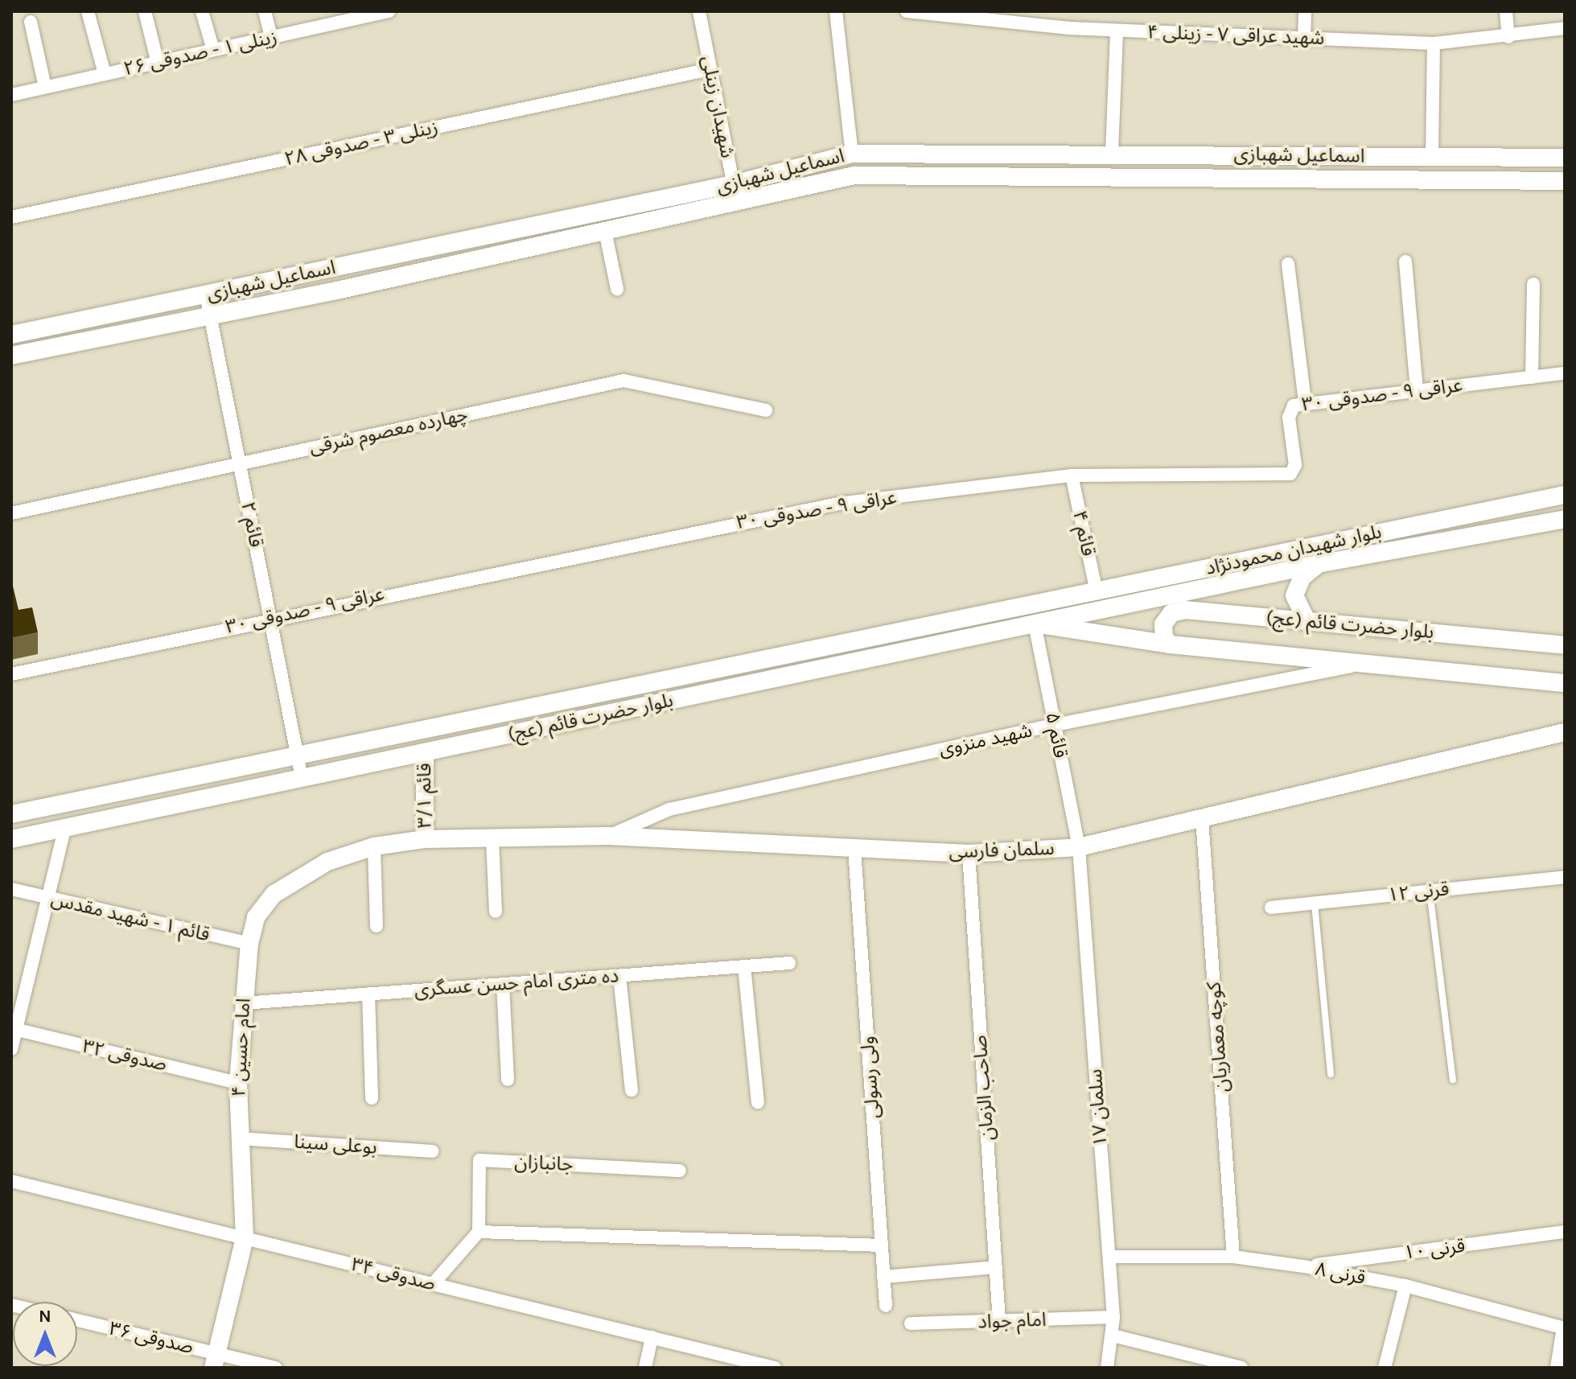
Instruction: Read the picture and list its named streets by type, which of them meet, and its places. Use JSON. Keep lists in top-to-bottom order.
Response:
{
  "streets": {
    "street": [
      "شهید عراقی ۷ - زینلی ۴",
      "زینلی ۱ - صدوقی ۲۶",
      "شهیدان زینلی",
      "زینلی ۳ - صدوقی ۲۸",
      "اسماعیل شهبازی",
      "عراقی ۹ - صدوقی ۳۰",
      "چهارده معصوم شرقی",
      "قائم ۲",
      "قائم ۴",
      "بلوار شهیدان محمودنژاد",
      "بلوار حضرت قائم (عج)",
      "قائم ۵",
      "شهید منزوی",
      "قائم ۳/۱",
      "سلمان فارسی",
      "قرنی ۱۲",
      "قائم ۱ - شهید مقدس",
      "ده متری امام حسن عسگری",
      "کوچه معماریان",
      "امام حسین ۴",
      "صدوقی ۳۲",
      "ولی رسولی",
      "صاحب الزمان",
      "سلمان ۱۷",
      "بوعلی سینا",
      "جانبازان",
      "قرنی ۱۰",
      "قرنی ۸",
      "صدوقی ۳۴",
      "امام جواد",
      "صدوقی ۳۶"
    ]
  },
  "crossings": [
    ["شهیدان زینلی", "زینلی ۳ - صدوقی ۲۸"],
    ["شهیدان زینلی", "اسماعیل شهبازی"],
    ["اسماعیل شهبازی", "قائم ۲"],
    ["عراقی ۹ - صدوقی ۳۰", "قائم ۲"],
    ["عراقی ۹ - صدوقی ۳۰", "قائم ۴"],
    ["چهارده معصوم شرقی", "قائم ۲"],
    ["قائم ۲", "بلوار حضرت قائم (عج)"],
    ["قائم ۴", "بلوار شهیدان محمودنژاد"],
    ["بلوار شهیدان محمودنژاد", "بلوار حضرت قائم (عج)"],
    ["بلوار شهیدان محمودنژاد", "قائم ۵"],
    ["بلوار حضرت قائم (عج)", "قائم ۵"],
    ["بلوار حضرت قائم (عج)", "شهید منزوی"],
    ["بلوار حضرت قائم (عج)", "قائم ۳/۱"],
    ["قائم ۵", "شهید منزوی"],
    ["قائم ۵", "سلمان فارسی"],
    ["قائم ۵", "سلمان ۱۷"],
    ["شهید منزوی", "سلمان فارسی"],
    ["قائم ۳/۱", "سلمان فارسی"],
    ["قائم ۳/۱", "امام حسین ۴"],
    ["سلمان فارسی", "کوچه معماریان"],
    ["سلمان فارسی", "امام حسین ۴"],
    ["سلمان فارسی", "ولی رسولی"],
    ["سلمان فارسی", "صاحب الزمان"],
    ["سلمان فارسی", "سلمان ۱۷"],
    ["قائم ۱ - شهید مقدس", "امام حسین ۴"],
    ["ده متری امام حسن عسگری", "امام حسین ۴"],
    ["کوچه معماریان", "قرنی ۸"],
    ["امام حسین ۴", "صدوقی ۳۲"],
    ["امام حسین ۴", "بوعلی سینا"],
    ["امام حسین ۴", "صدوقی ۳۴"],
    ["امام حسین ۴", "صدوقی ۳۶"],
    ["صاحب الزمان", "امام جواد"],
    ["سلمان ۱۷", "قرنی ۸"],
    ["سلمان ۱۷", "امام جواد"],
    ["قرنی ۱۰", "قرنی ۸"]
  ],
  "north": "top"
}
